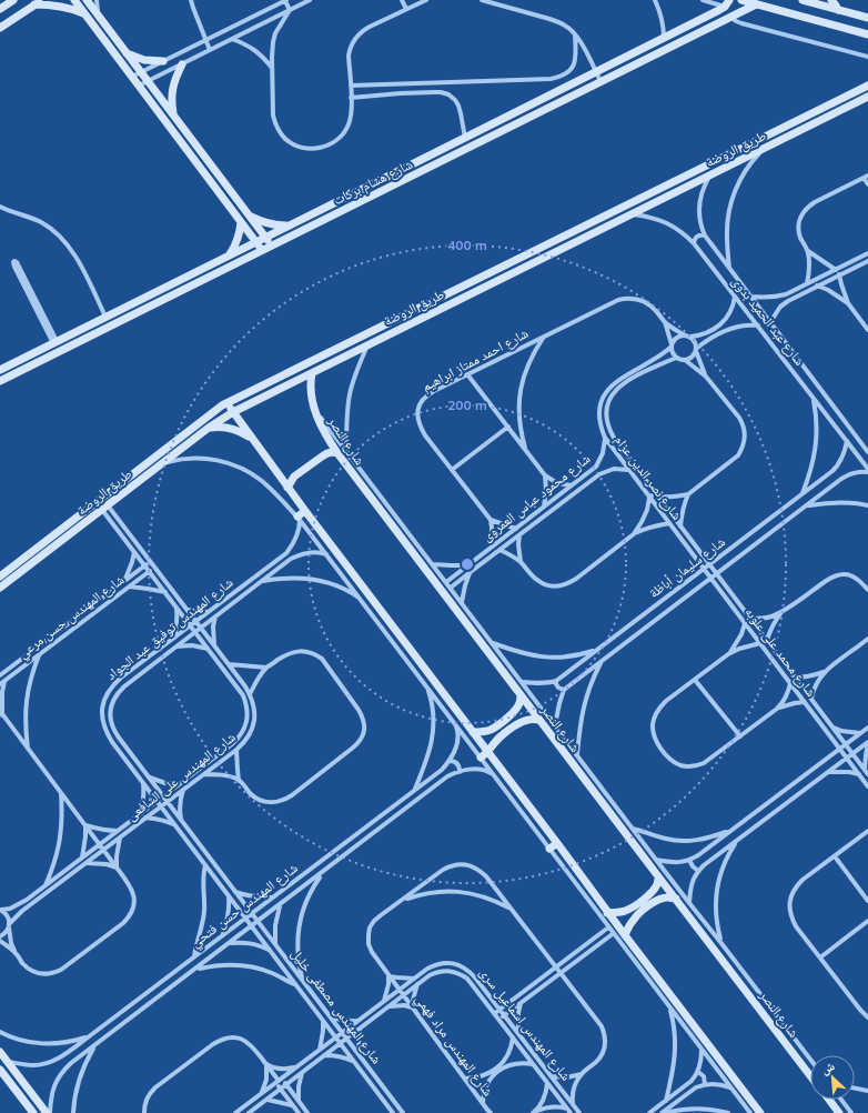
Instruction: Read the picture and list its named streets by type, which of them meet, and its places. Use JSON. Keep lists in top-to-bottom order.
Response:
{
  "streets": {
    "street": [
      "طريق الروضة",
      "شارع هشام بركات",
      "شارع عبد الحميد بدوى",
      "شارع احمد ممتاز ابراهيم",
      "شارع النصر",
      "شارع نصر الدين عزام",
      "شارع محمود عباس العمروى",
      "شارع سليمان أباظة",
      "شارع المهندس حسن مرعي",
      "شارع المهندس توفيق عبد الجواد",
      "شارع محمد على علوبه",
      "شارع المهندس على الشافعى",
      "شارع المهندس حسن فتحي",
      "شارع المهندس مصطفى خليل",
      "شارع المهندس اسماعيل سرى",
      "شارع المهندس مراد فهمي"
    ]
  },
  "crossings": [
    ["طريق الروضة", "شارع عبد الحميد بدوى"],
    ["طريق الروضة", "شارع النصر"],
    ["طريق الروضة", "شارع المهندس على الشافعى"],
    ["شارع عبد الحميد بدوى", "شارع سليمان أباظة"],
    ["شارع احمد ممتاز ابراهيم", "شارع نصر الدين عزام"],
    ["شارع نصر الدين عزام", "شارع محمود عباس العمروى"],
    ["شارع نصر الدين عزام", "شارع سليمان أباظة"],
    ["شارع نصر الدين عزام", "شارع محمد على علوبه"],
    ["شارع سليمان أباظة", "شارع محمد على علوبه"],
    ["شارع المهندس حسن مرعي", "شارع المهندس على الشافعى"],
    ["شارع المهندس توفيق عبد الجواد", "شارع المهندس على الشافعى"],
    ["شارع المهندس توفيق عبد الجواد", "شارع المهندس حسن فتحي"],
    ["شارع المهندس توفيق عبد الجواد", "شارع المهندس مصطفى خليل"],
    ["شارع المهندس حسن فتحي", "شارع المهندس مصطفى خليل"],
    ["شارع المهندس مصطفى خليل", "شارع المهندس اسماعيل سرى"],
    ["شارع المهندس اسماعيل سرى", "شارع المهندس مراد فهمي"]
  ],
  "north": "top left",
  "rings": ["400 m", "200 m"]
}
